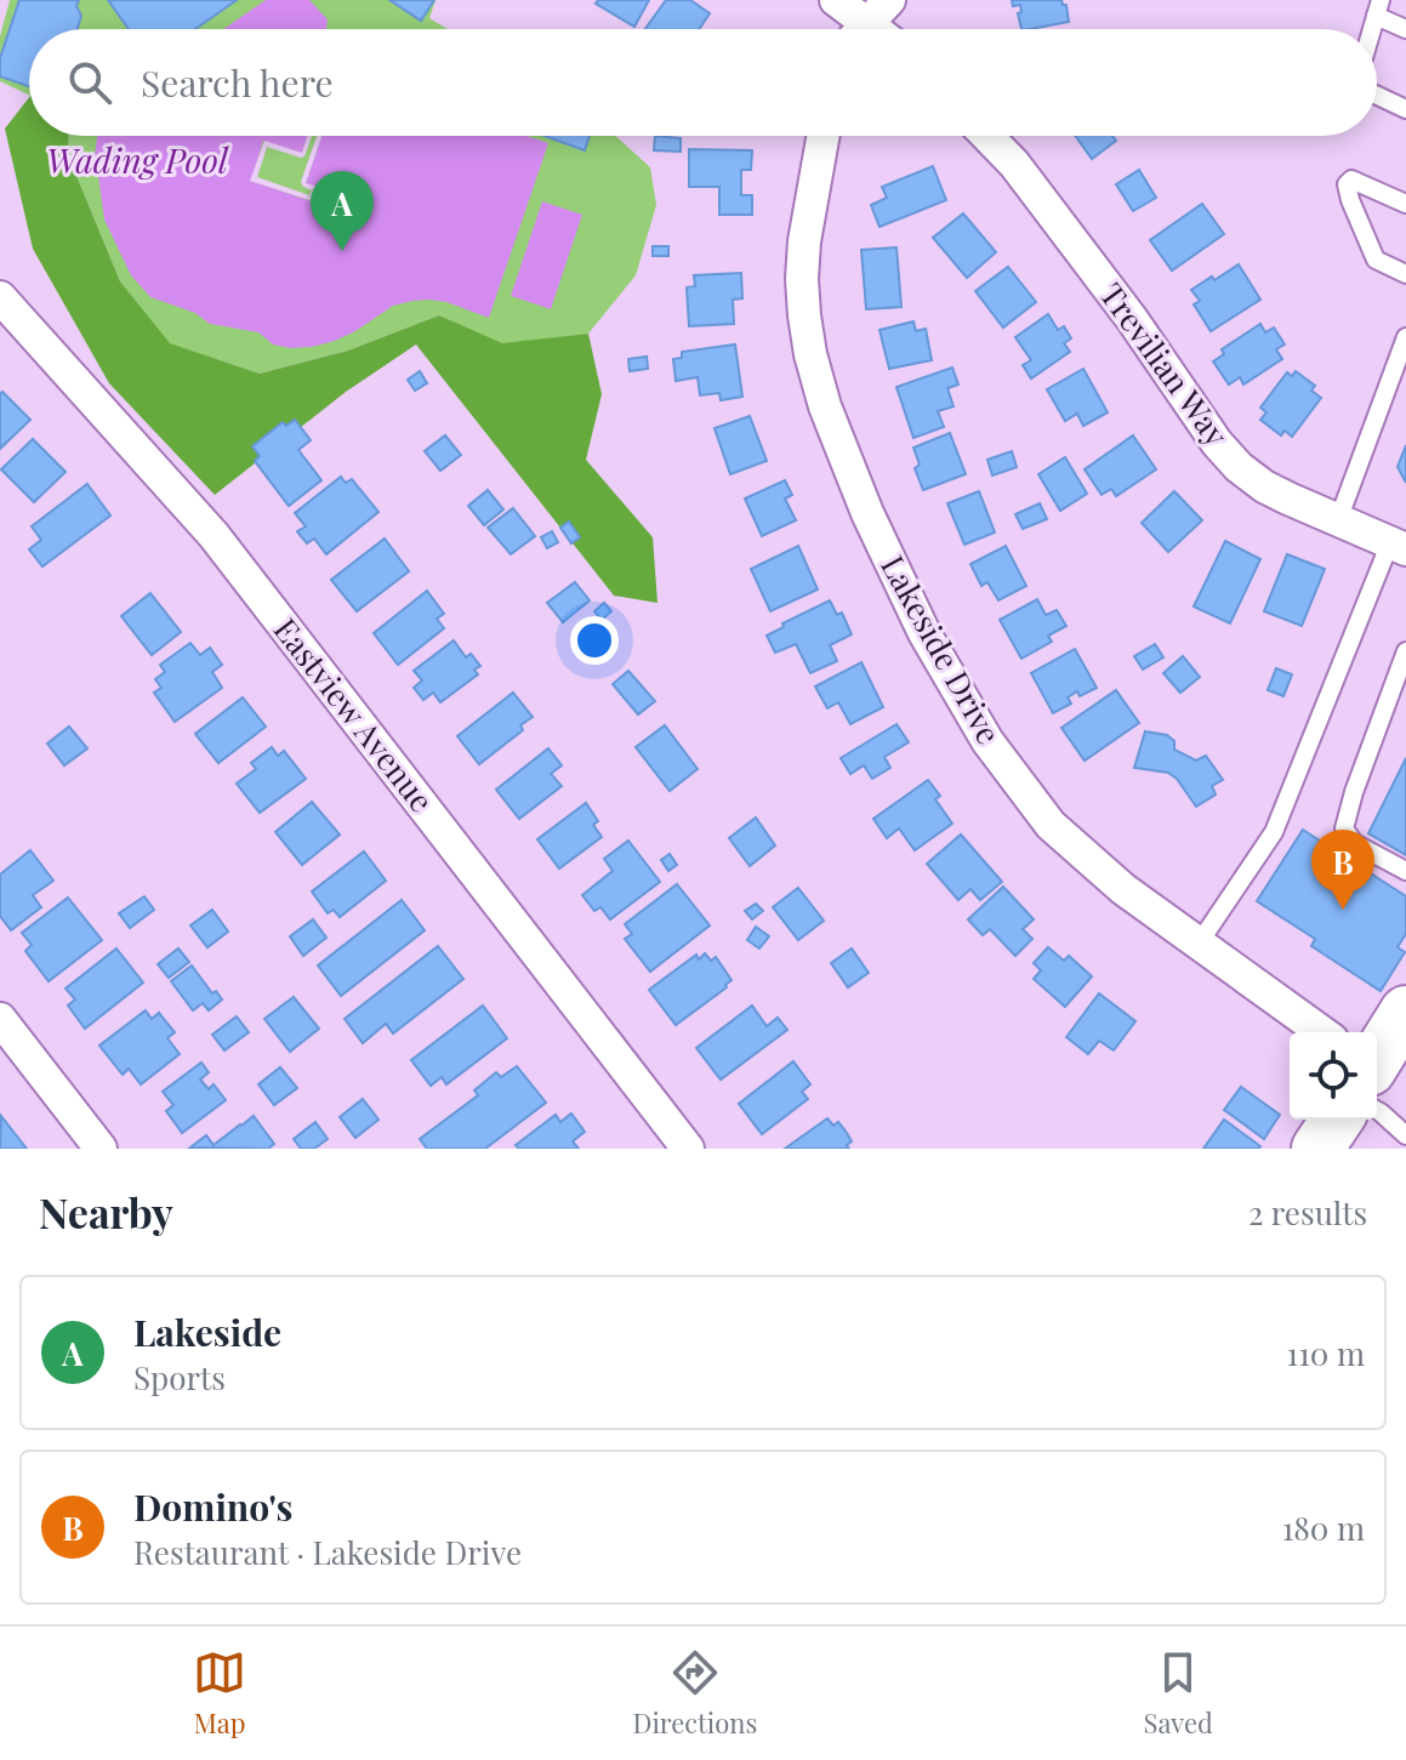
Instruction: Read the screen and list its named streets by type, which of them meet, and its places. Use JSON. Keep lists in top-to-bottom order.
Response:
{
  "streets": {
    "street": ["Trevilian Way", "Lakeside Drive", "Eastview Avenue"]
  },
  "water": ["Wading Pool"],
  "page": {
    "search": "Search here",
    "pins": ["A", "B"],
    "heading": ["Nearby", "2 results"],
    "list": [
      {
        "mark": "A",
        "name": "Lakeside",
        "note": "Sports",
        "value": "110 m"
      },
      {
        "mark": "B",
        "name": "Domino's",
        "note": "Restaurant · Lakeside Drive",
        "value": "180 m"
      }
    ],
    "nav": ["Map", "Directions", "Saved"]
  }
}
